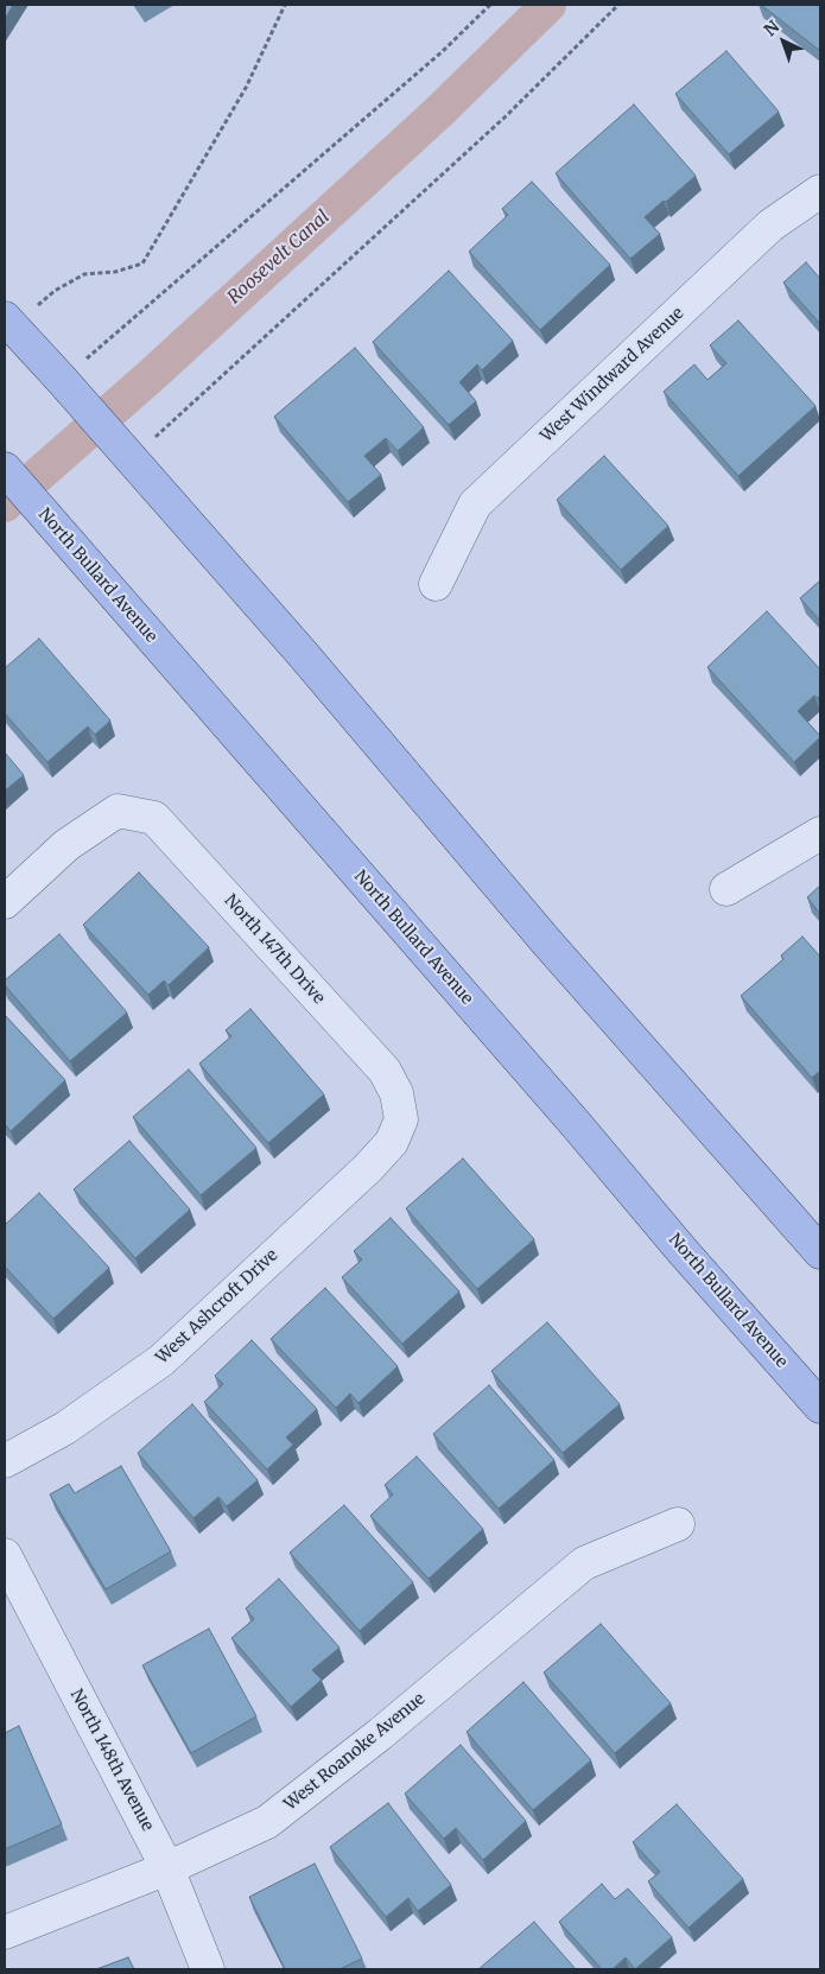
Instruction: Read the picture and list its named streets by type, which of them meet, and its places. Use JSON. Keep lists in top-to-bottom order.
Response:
{
  "streets": {
    "main road": ["North Bullard Avenue"],
    "street": [
      "West Windward Avenue",
      "North 147th Drive",
      "West Ashcroft Drive",
      "West Roanoke Avenue",
      "North 148th Avenue"
    ]
  },
  "crossings": [
    ["North 147th Drive", "West Ashcroft Drive"],
    ["West Roanoke Avenue", "North 148th Avenue"]
  ],
  "water": ["Roosevelt Canal"],
  "north": "top left"
}
